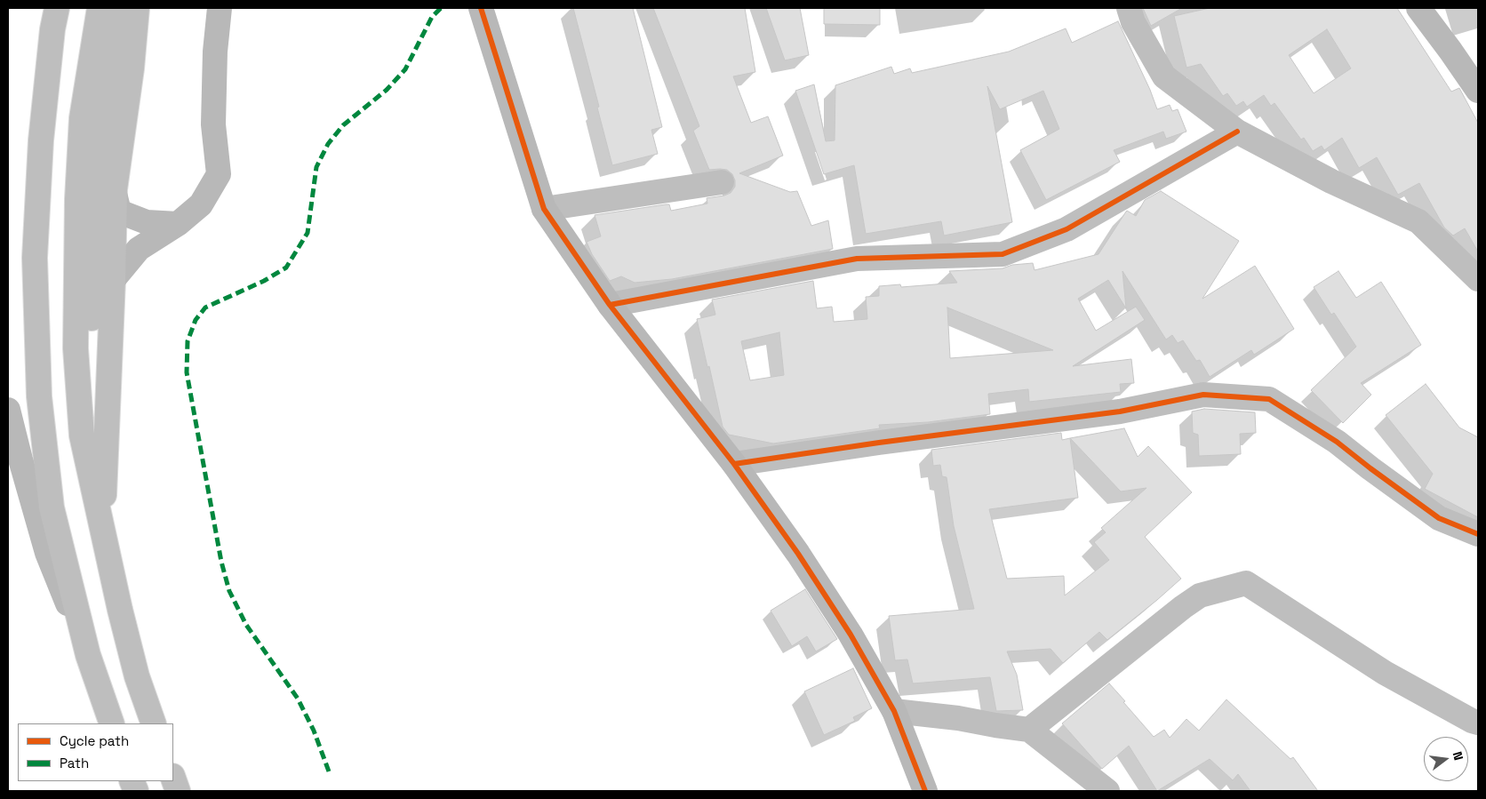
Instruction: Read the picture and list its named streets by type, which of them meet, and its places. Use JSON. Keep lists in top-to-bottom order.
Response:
{
  "legend": ["Cycle path", "Path"],
  "north": "right"
}
